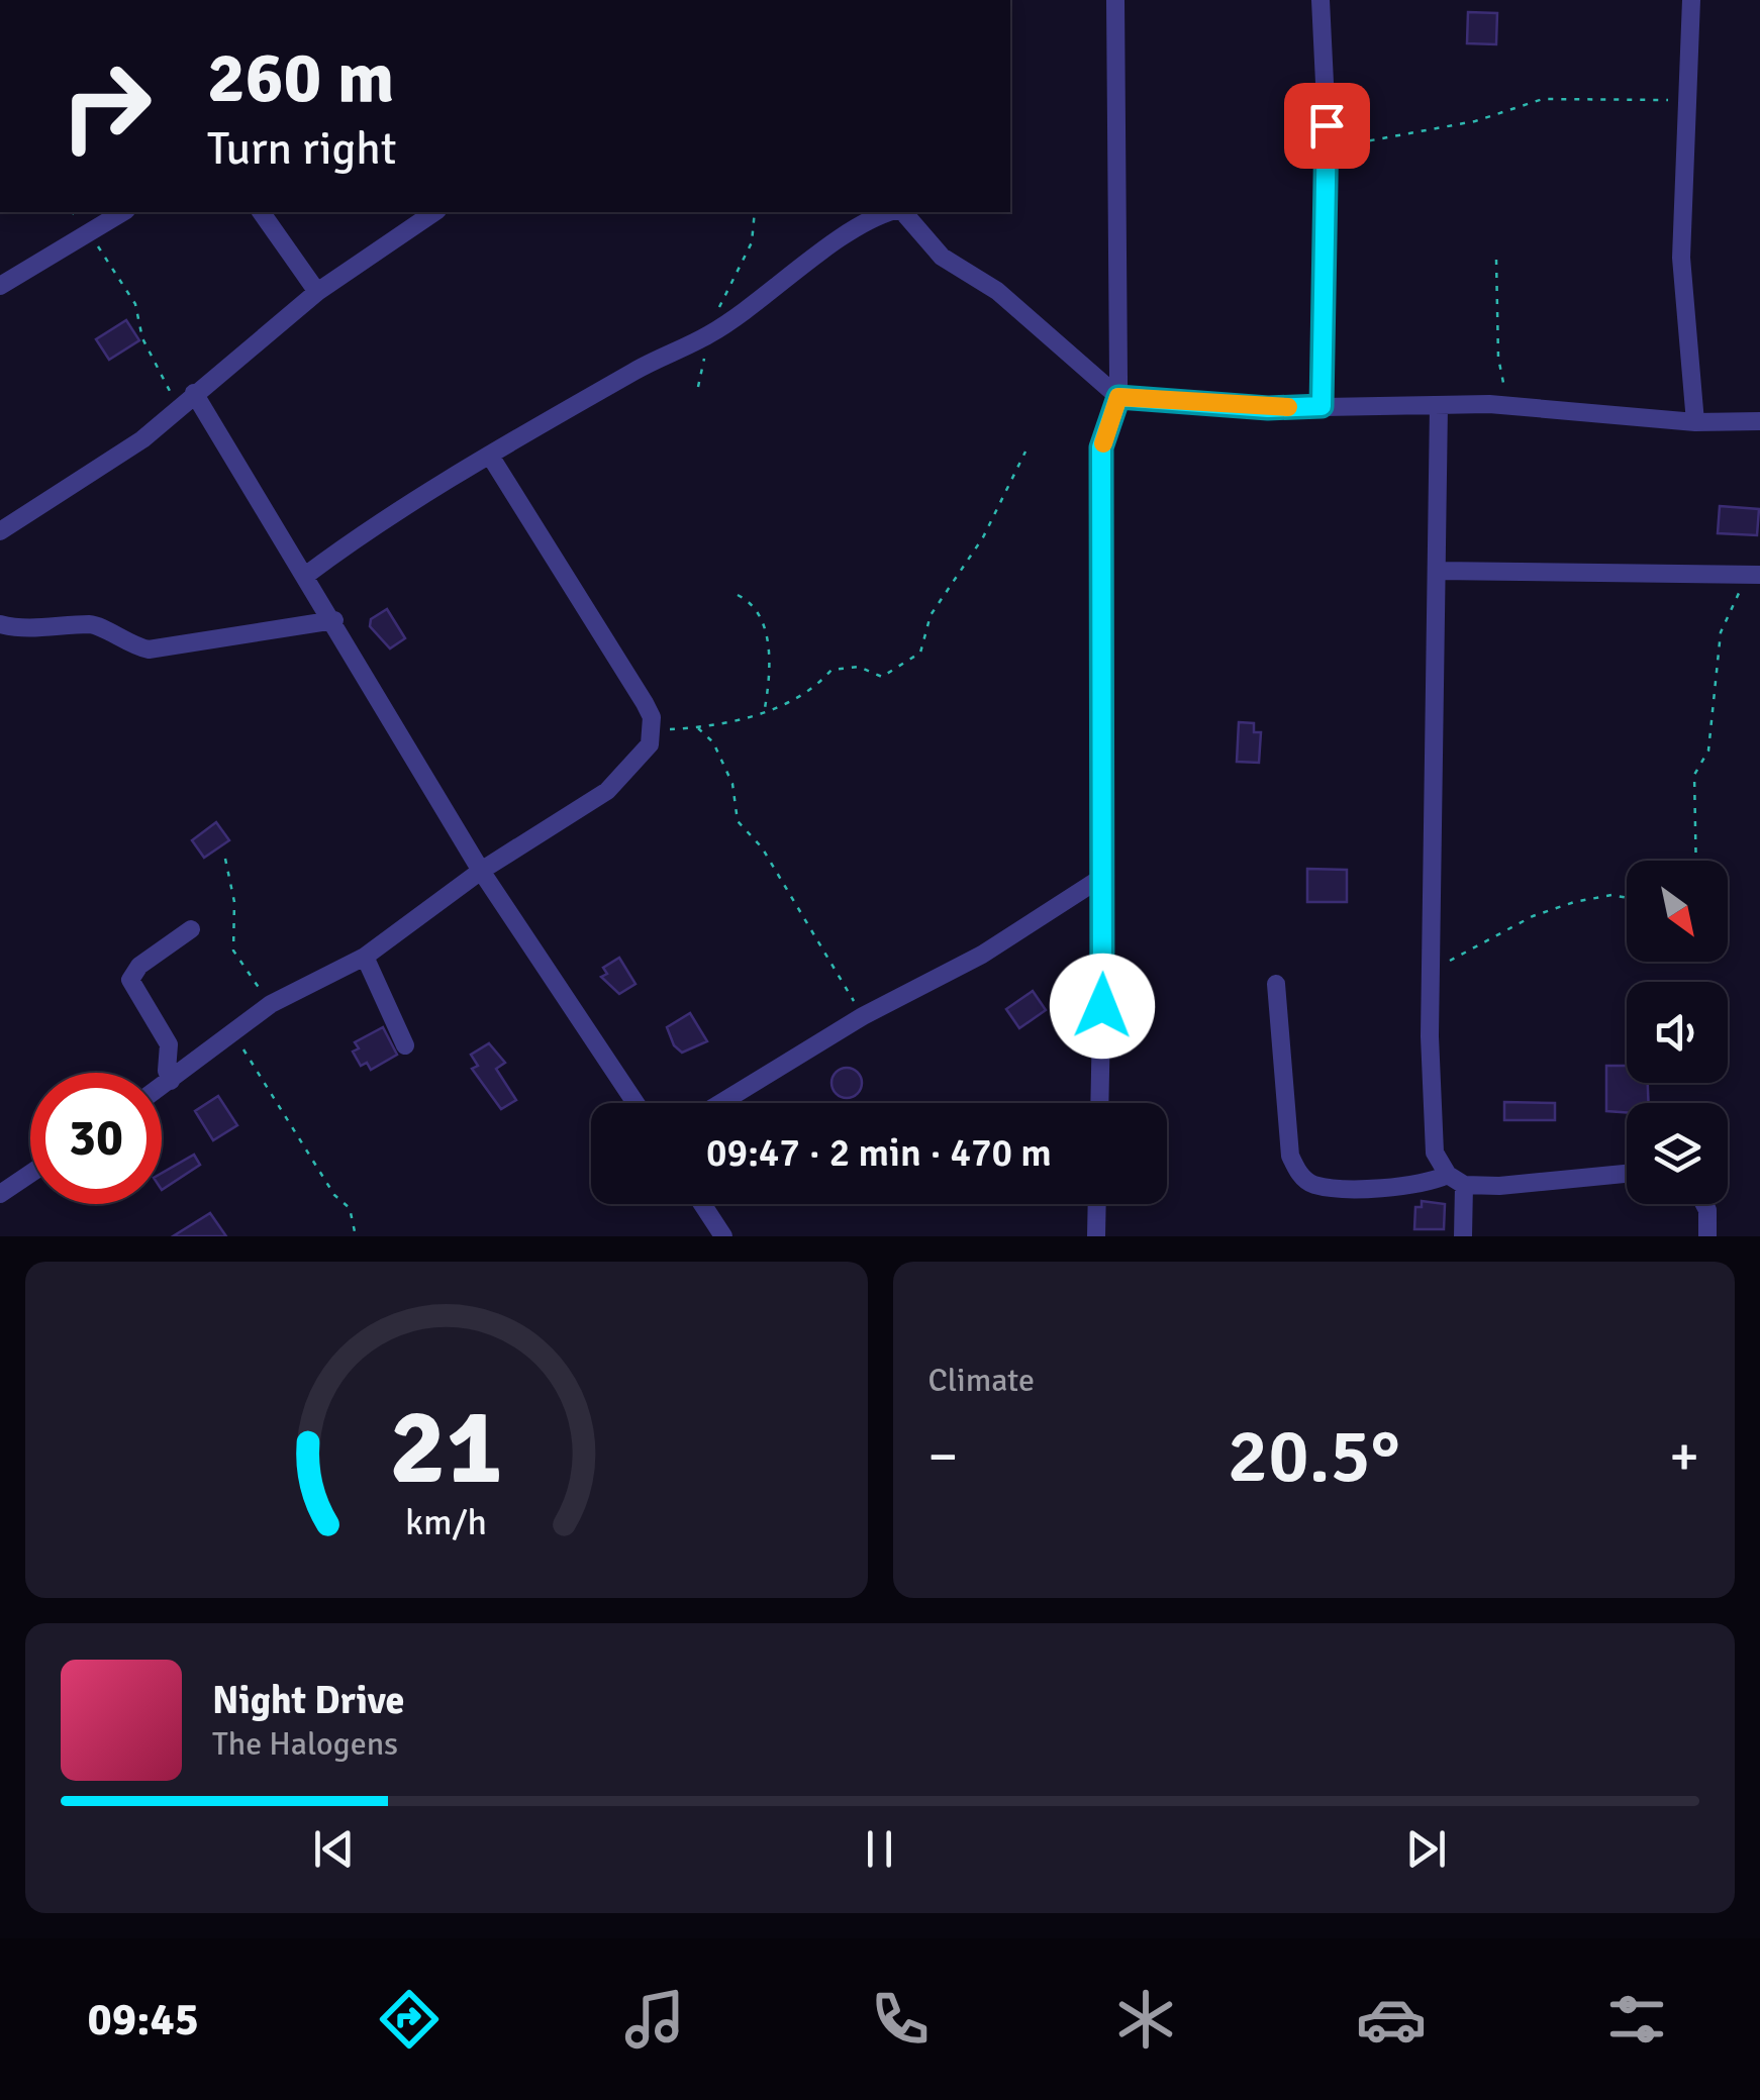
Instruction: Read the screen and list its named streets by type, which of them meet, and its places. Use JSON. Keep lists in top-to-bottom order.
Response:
{
  "north": "bottom right",
  "page": {
    "turn": ["260 m", "Turn right"],
    "limit": "30",
    "trip": "09:47 · 2 min · 470 m",
    "tile": "Climate",
    "heat": ["−", "20.5°", "+"],
    "song": ["Night Drive", "The Halogens"],
    "tabs": "09:45",
    "gauge": ["21", "km/h"]
  }
}
